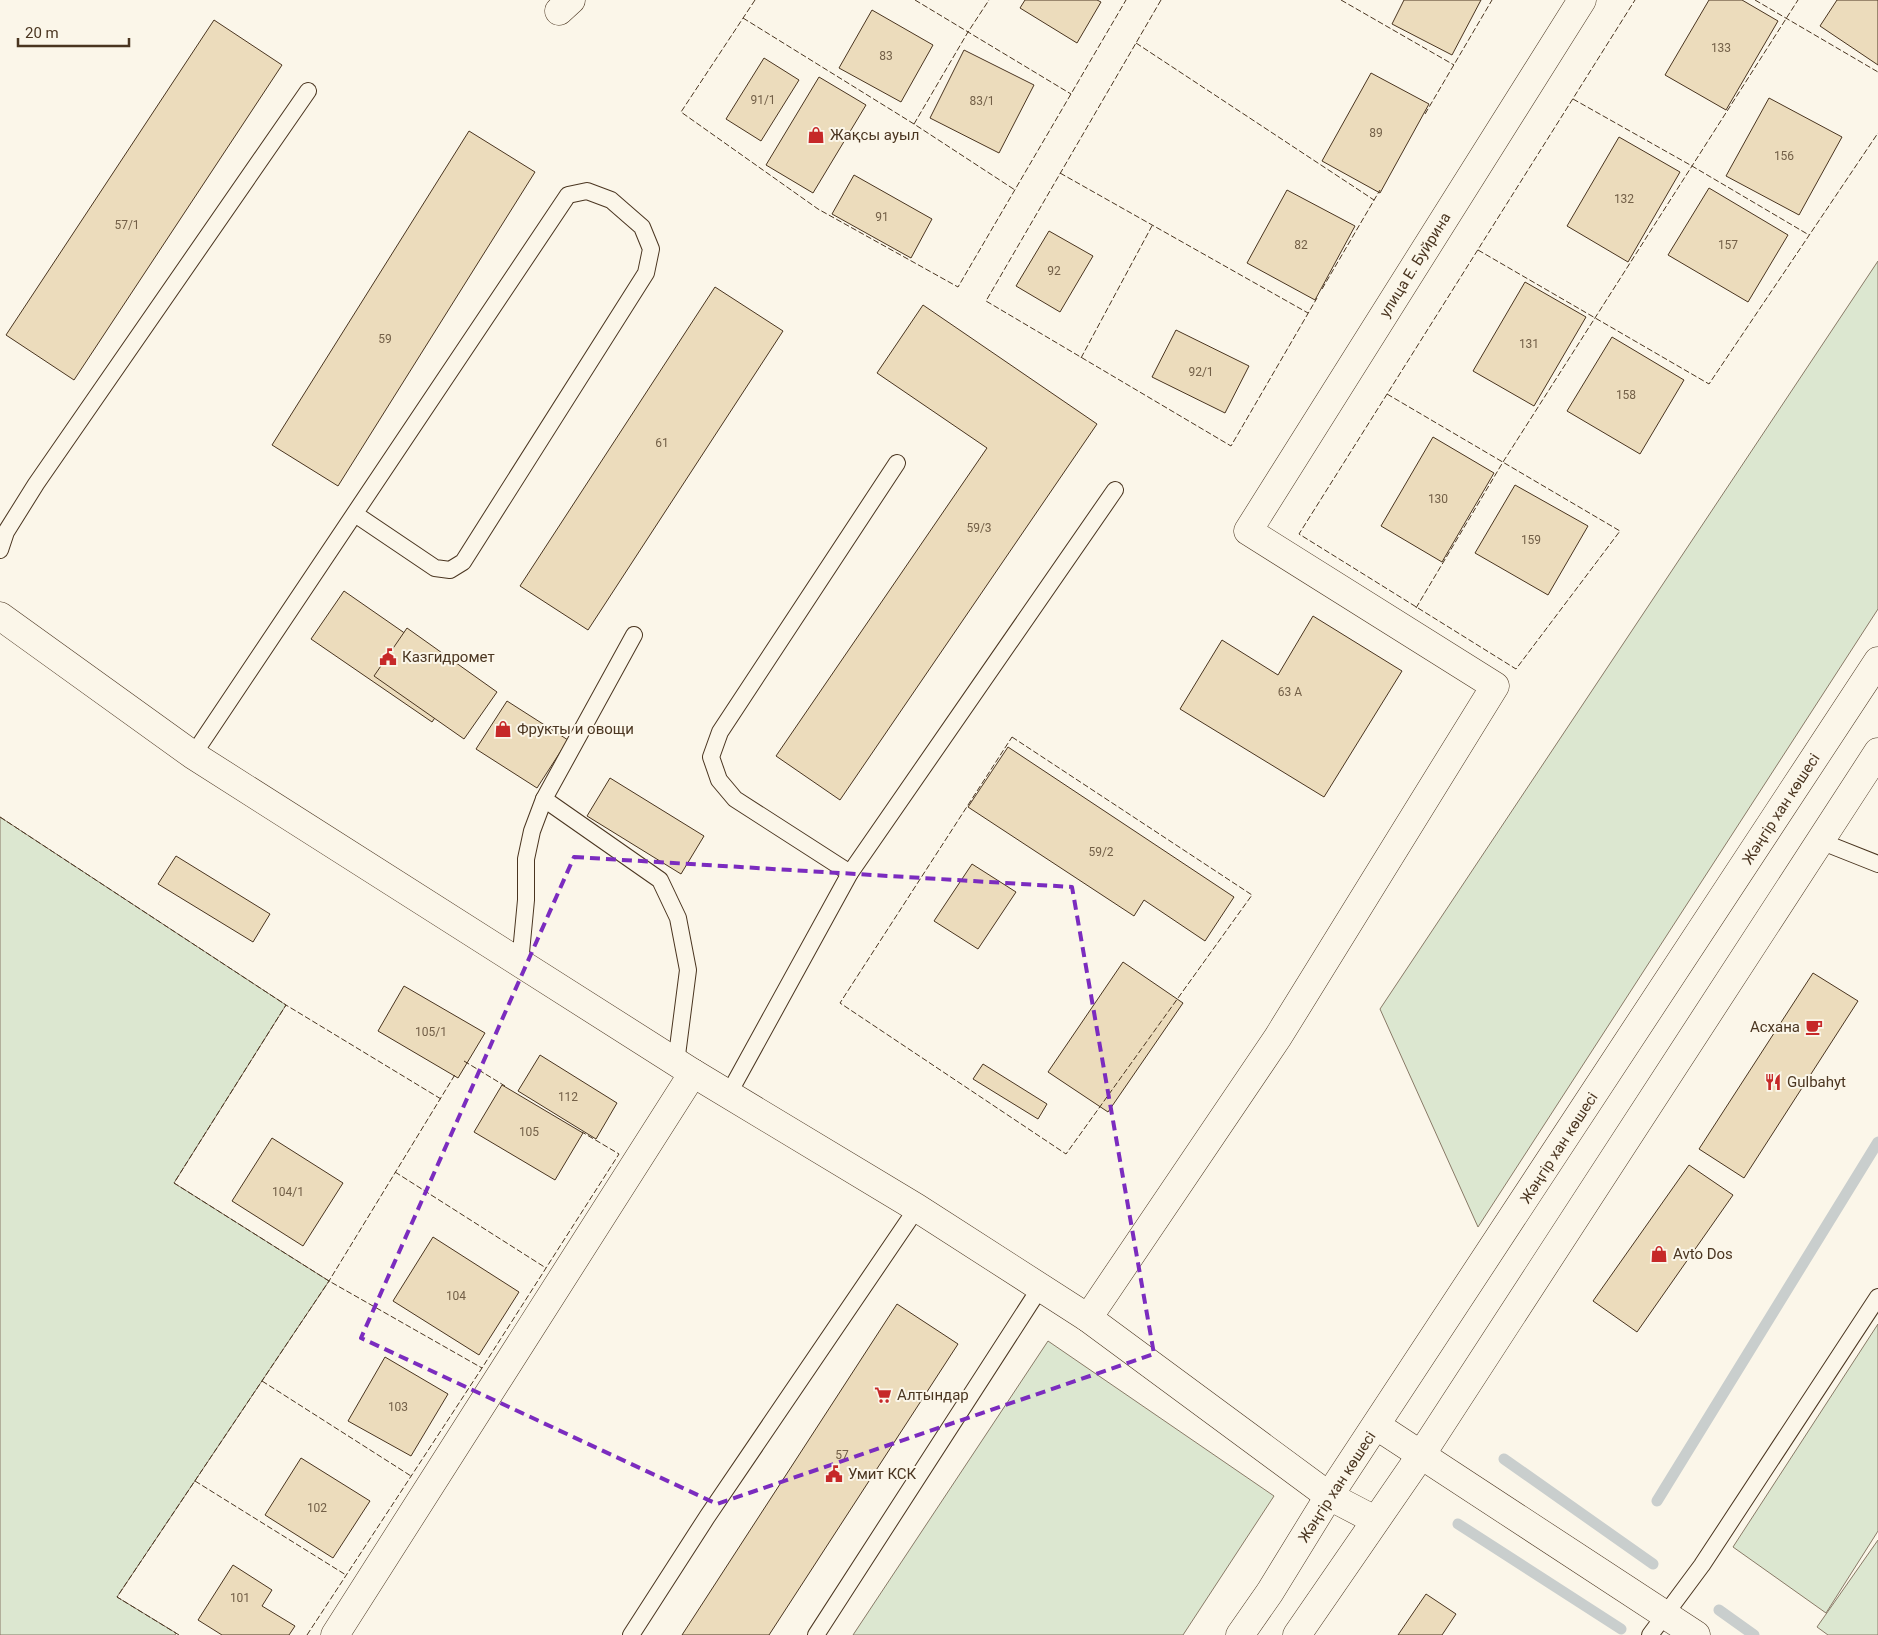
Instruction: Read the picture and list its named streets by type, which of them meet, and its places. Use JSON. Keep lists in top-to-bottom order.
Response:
{
  "streets": {
    "street": ["улица Е. Буйрина", "Жәңгір хан көшесі"]
  },
  "places": {
    "shop": ["Жақсы ауыл", "Фрукты и овощи", "Avto Dos"],
    "public building": ["Казгидромет", "Умит КСК"],
    "cafe": ["Асхана"],
    "restaurant": ["Gulbahyt"],
    "supermarket": ["Алтындар"]
  },
  "house_numbers": [
    "133",
    "83",
    "91/1",
    "83/1",
    "89",
    "156",
    "132",
    "91",
    "57/1",
    "82",
    "157",
    "92",
    "59",
    "131",
    "92/1",
    "158",
    "61",
    "130",
    "59/3",
    "159",
    "63 А",
    "59/2",
    "105/1",
    "112",
    "105",
    "104/1",
    "104",
    "103",
    "57",
    "102",
    "101"
  ],
  "scale_bar": "20 m"
}
